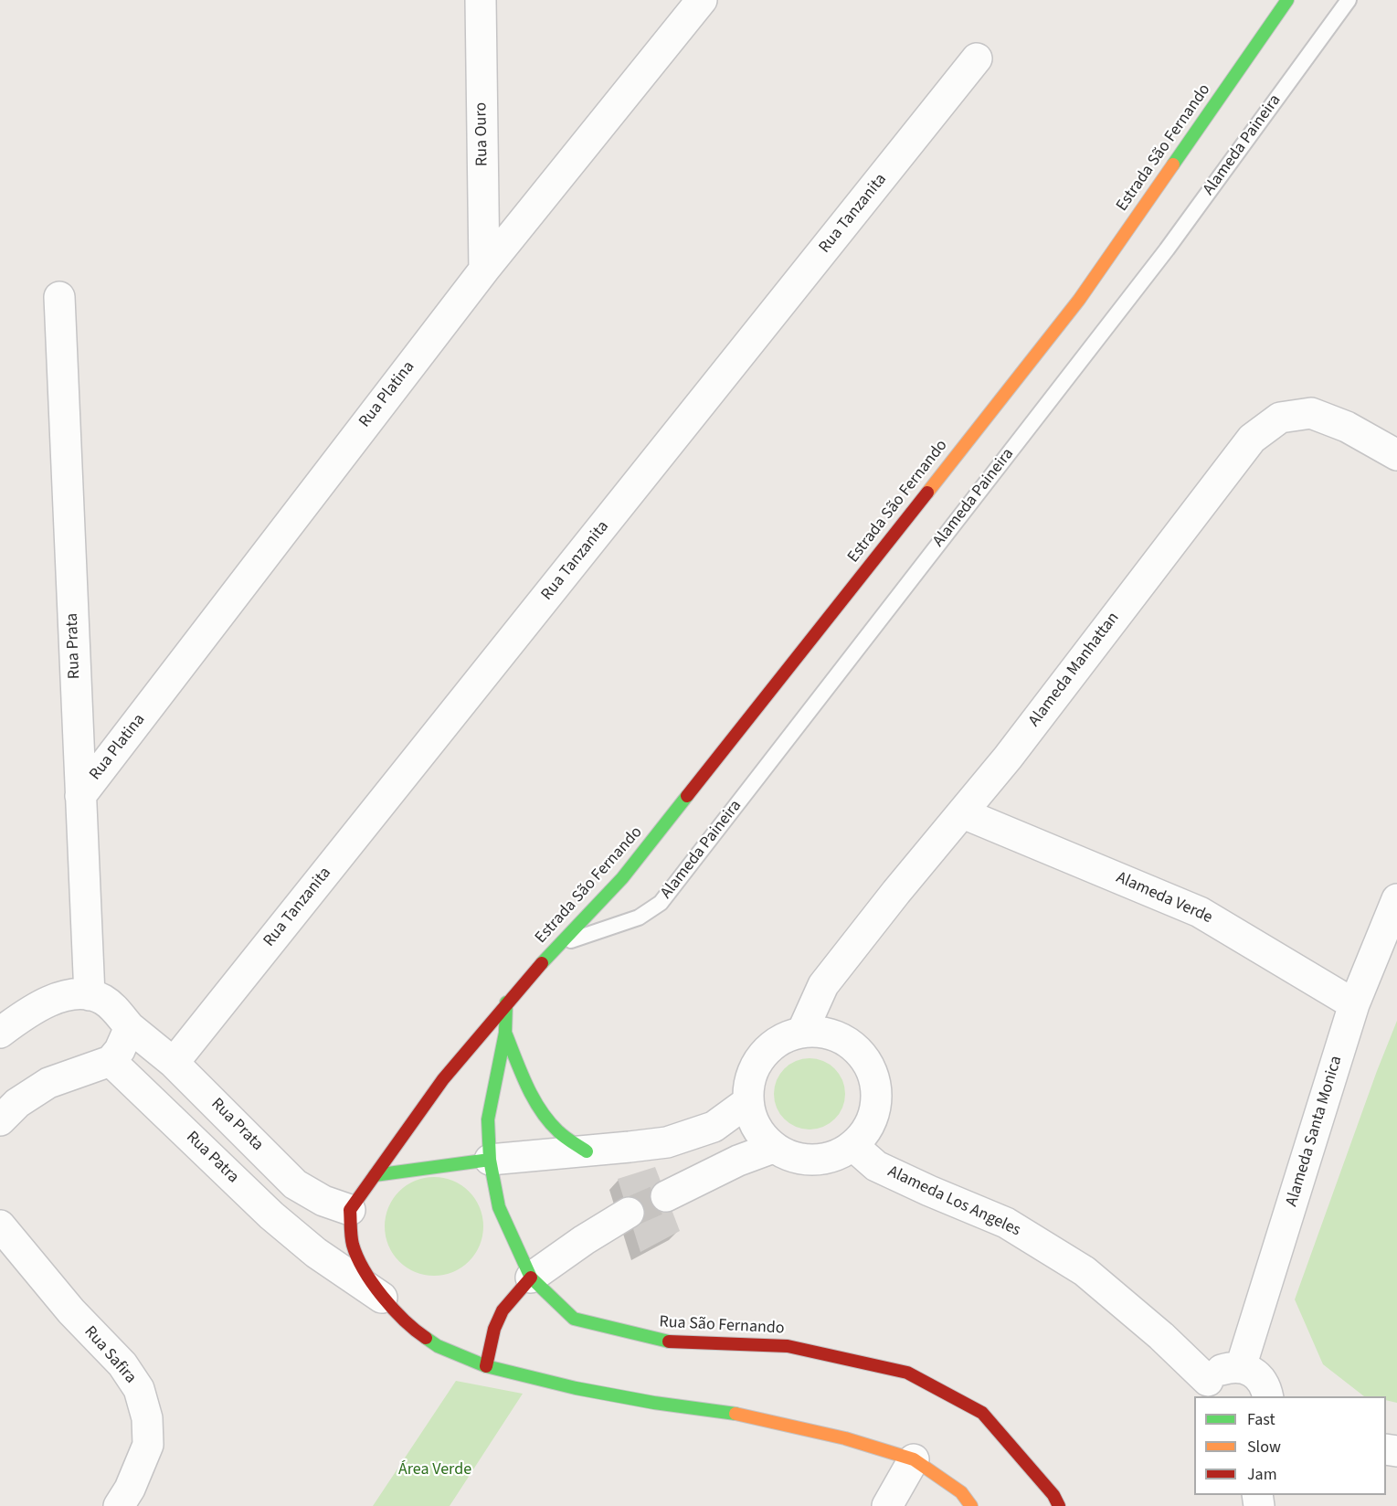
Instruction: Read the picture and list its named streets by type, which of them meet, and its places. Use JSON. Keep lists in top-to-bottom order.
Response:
{
  "streets": {
    "main road": ["Estrada São Fernando", "Rua São Fernando"],
    "street": [
      "Rua Ouro",
      "Rua Tanzanita",
      "Rua Platina",
      "Rua Prata",
      "Alameda Manhattan",
      "Alameda Verde",
      "Alameda Santa Monica",
      "Rua Patra",
      "Alameda Los Angeles",
      "Rua Safira"
    ],
    "lane": ["Alameda Paineira"]
  },
  "crossings": [
    ["Rua Ouro", "Rua Platina"],
    ["Alameda Paineira", "Estrada São Fernando"],
    ["Estrada São Fernando", "Rua Prata"],
    ["Estrada São Fernando", "Rua São Fernando"],
    ["Rua Tanzanita", "Rua Prata"],
    ["Rua Platina", "Rua Prata"],
    ["Alameda Manhattan", "Alameda Verde"],
    ["Alameda Manhattan", "Alameda Los Angeles"],
    ["Alameda Verde", "Alameda Santa Monica"]
  ],
  "parks": ["Área Verde"],
  "legend": ["Fast", "Slow", "Jam"]
}
